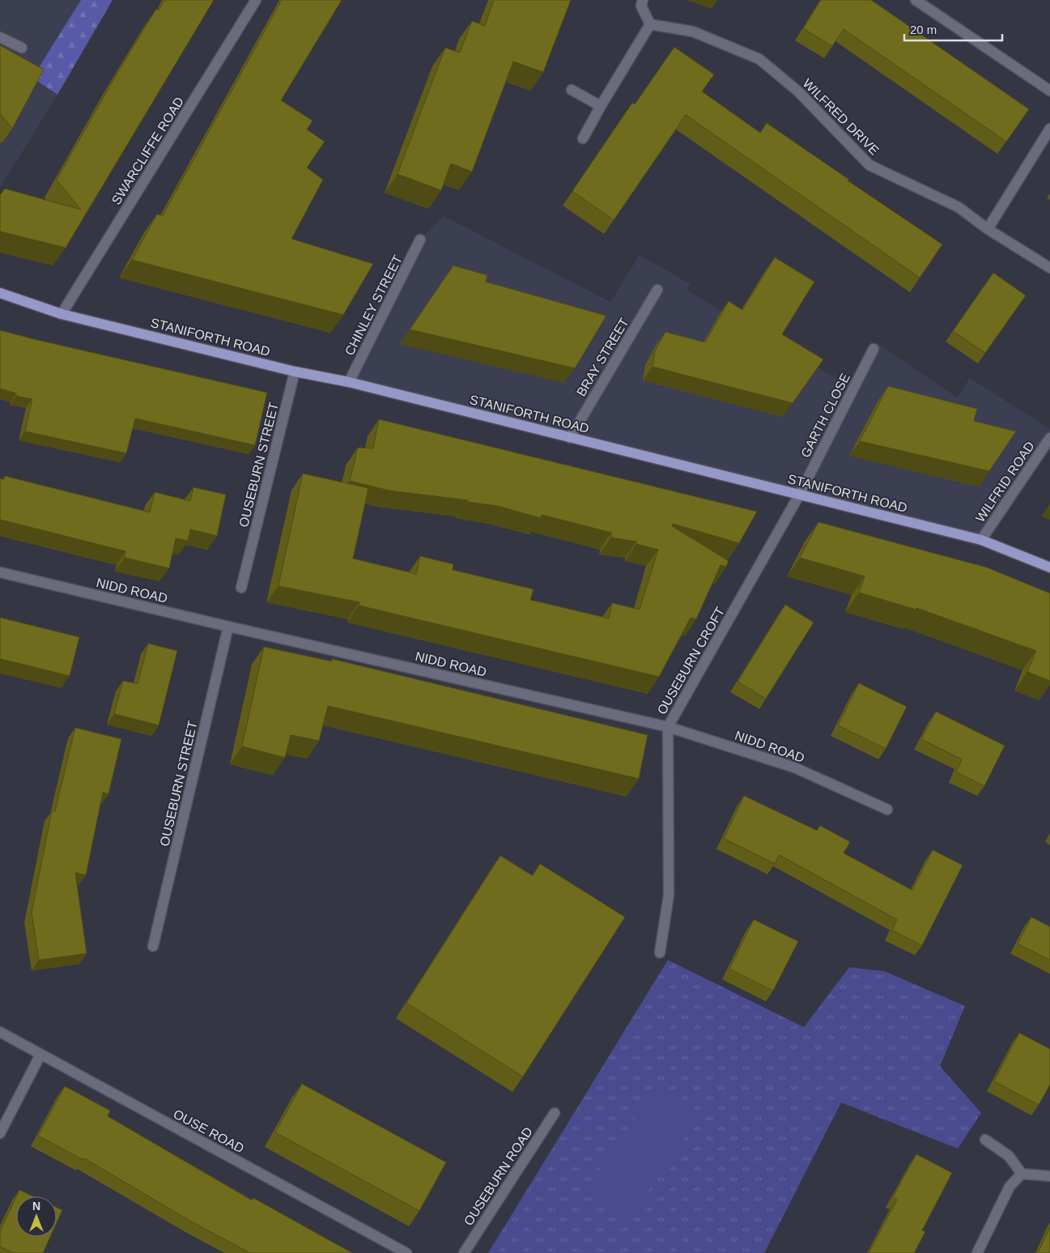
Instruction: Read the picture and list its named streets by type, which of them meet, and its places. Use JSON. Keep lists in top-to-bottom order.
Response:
{
  "streets": {
    "main road": ["STANIFORTH ROAD"],
    "street": [
      "WILFRED DRIVE",
      "SWARCLIFFE ROAD",
      "CHINLEY STREET",
      "BRAY STREET",
      "GARTH CLOSE",
      "OUSEBURN STREET",
      "WILFRID ROAD",
      "NIDD ROAD",
      "OUSEBURN CROFT",
      "OUSE ROAD",
      "OUSEBURN ROAD"
    ]
  },
  "crossings": [
    ["SWARCLIFFE ROAD", "STANIFORTH ROAD"],
    ["CHINLEY STREET", "STANIFORTH ROAD"],
    ["STANIFORTH ROAD", "BRAY STREET"],
    ["STANIFORTH ROAD", "GARTH CLOSE"],
    ["STANIFORTH ROAD", "OUSEBURN STREET"],
    ["STANIFORTH ROAD", "WILFRID ROAD"],
    ["STANIFORTH ROAD", "OUSEBURN CROFT"],
    ["GARTH CLOSE", "OUSEBURN CROFT"],
    ["OUSEBURN STREET", "NIDD ROAD"],
    ["NIDD ROAD", "OUSEBURN CROFT"]
  ],
  "scale_bar": "20 m",
  "north": "top"
}
